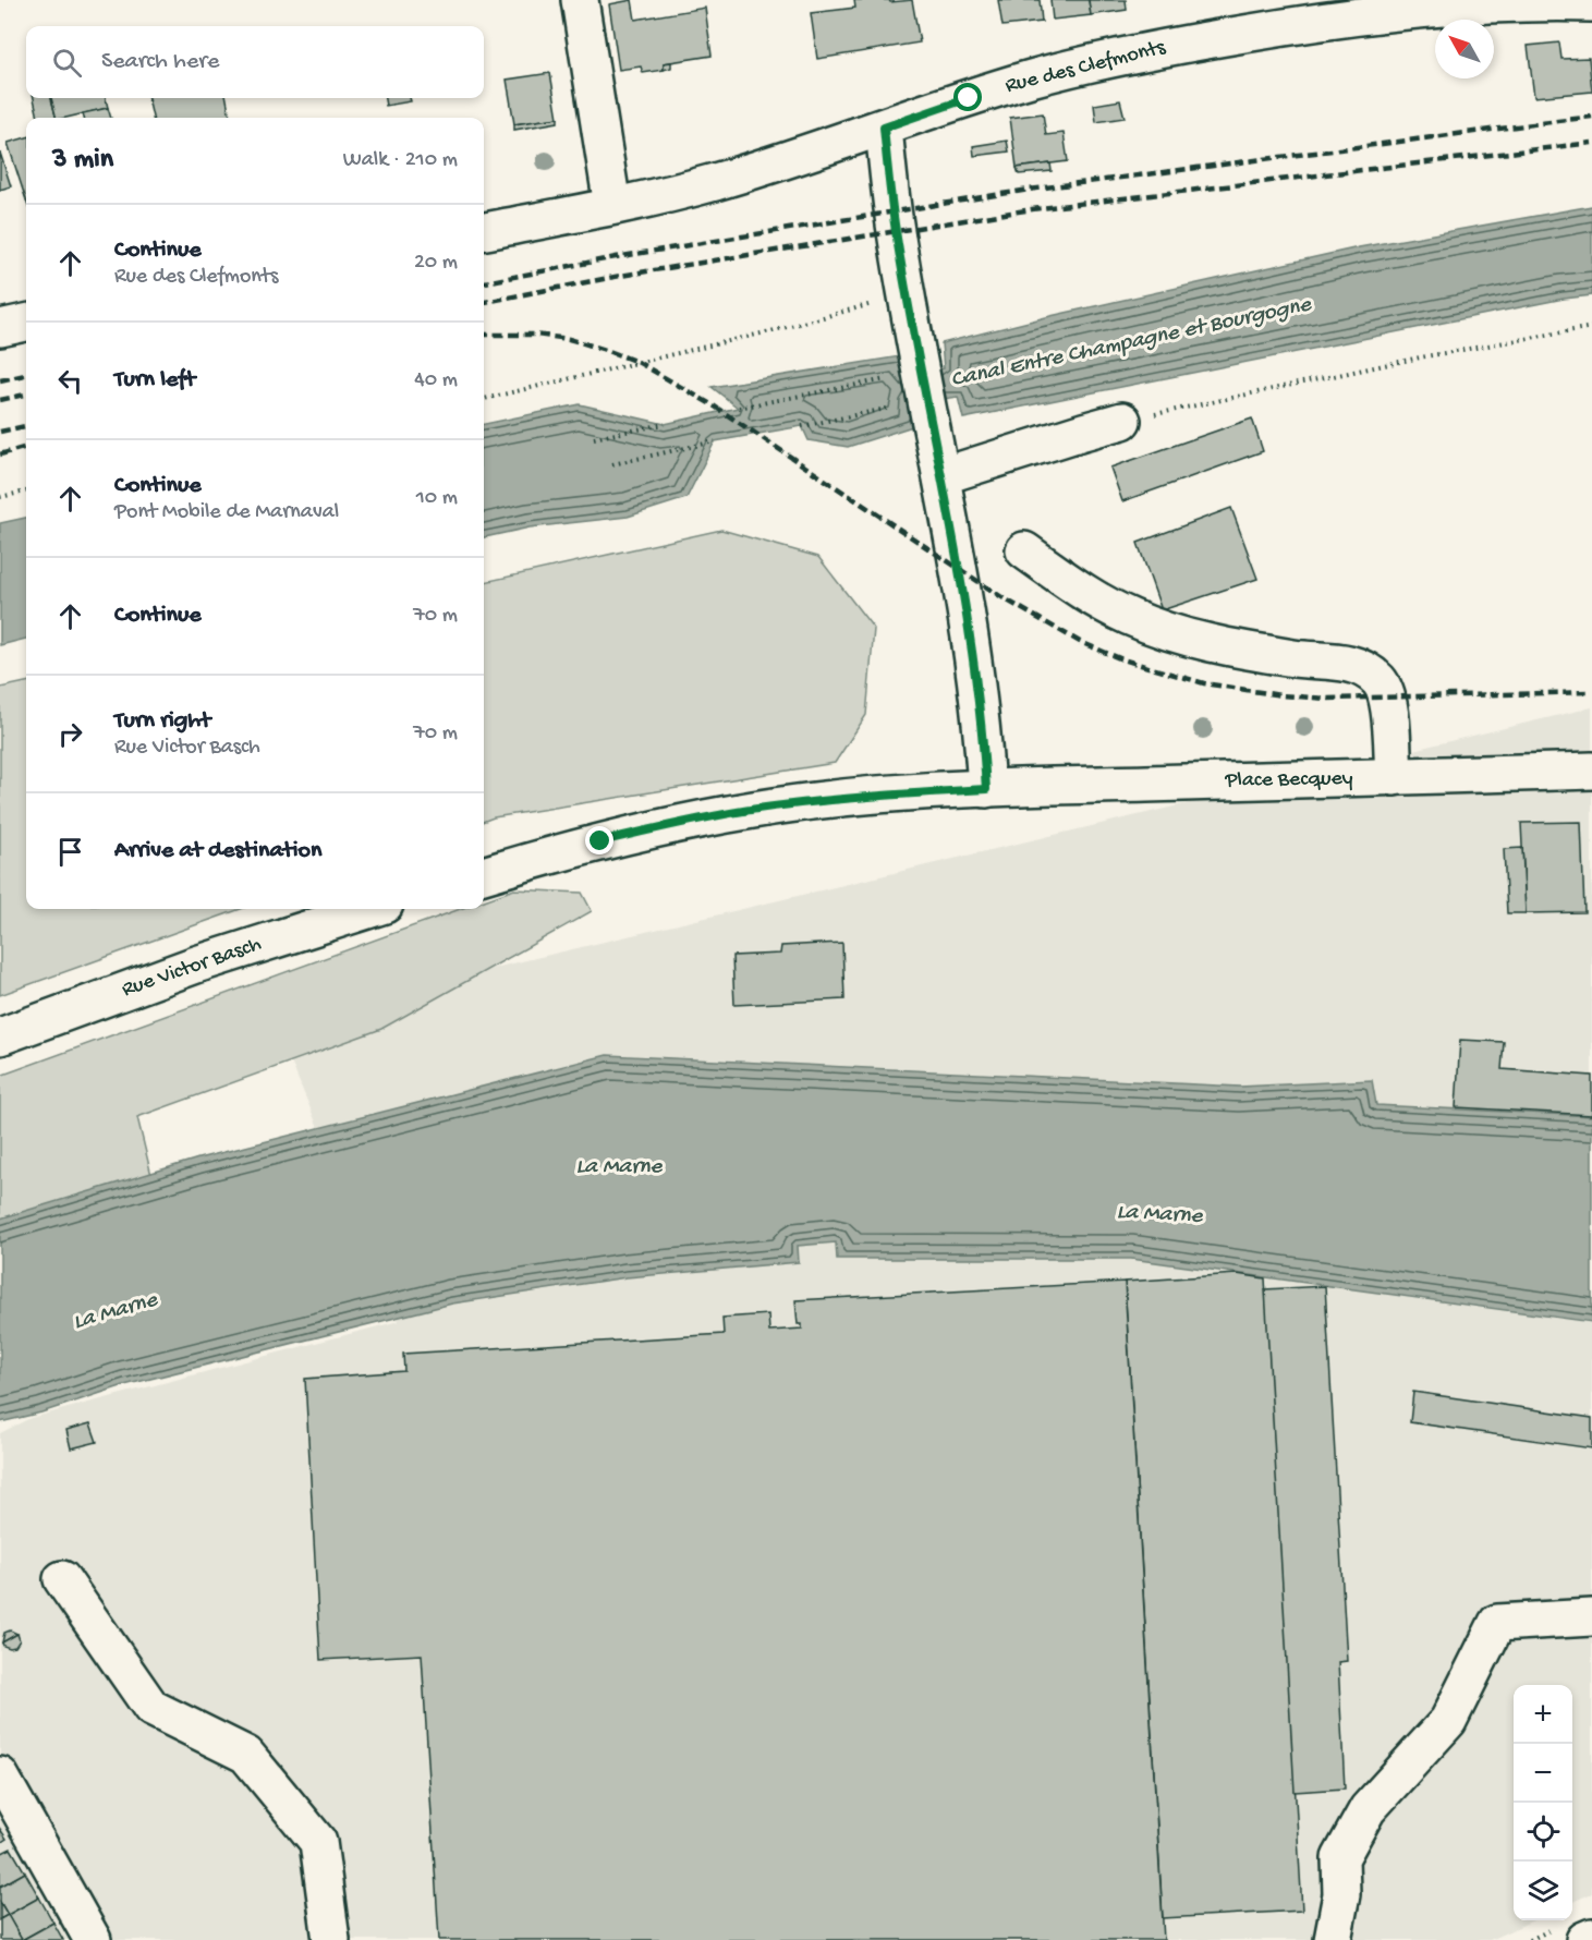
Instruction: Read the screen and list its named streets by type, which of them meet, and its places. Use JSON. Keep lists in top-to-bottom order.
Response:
{
  "streets": {
    "street": ["Rue des Clefmonts", "Place Becquey", "Rue Victor Basch"]
  },
  "water": ["Canal Entre Champagne et Bourgogne", "La Marne"],
  "north": "top left",
  "page": {
    "search": "Search here",
    "heading": ["3 min", "Walk · 210 m"],
    "list": [
      ["Continue", "Rue des Clefmonts", "20 m"],
      ["Turn left", "40 m"],
      ["Continue", "Pont Mobile de Marnaval", "10 m"],
      ["Continue", "70 m"],
      ["Turn right", "Rue Victor Basch", "70 m"],
      "Arrive at destination"
    ],
    "map_buttons": ["+", "−"]
  }
}
